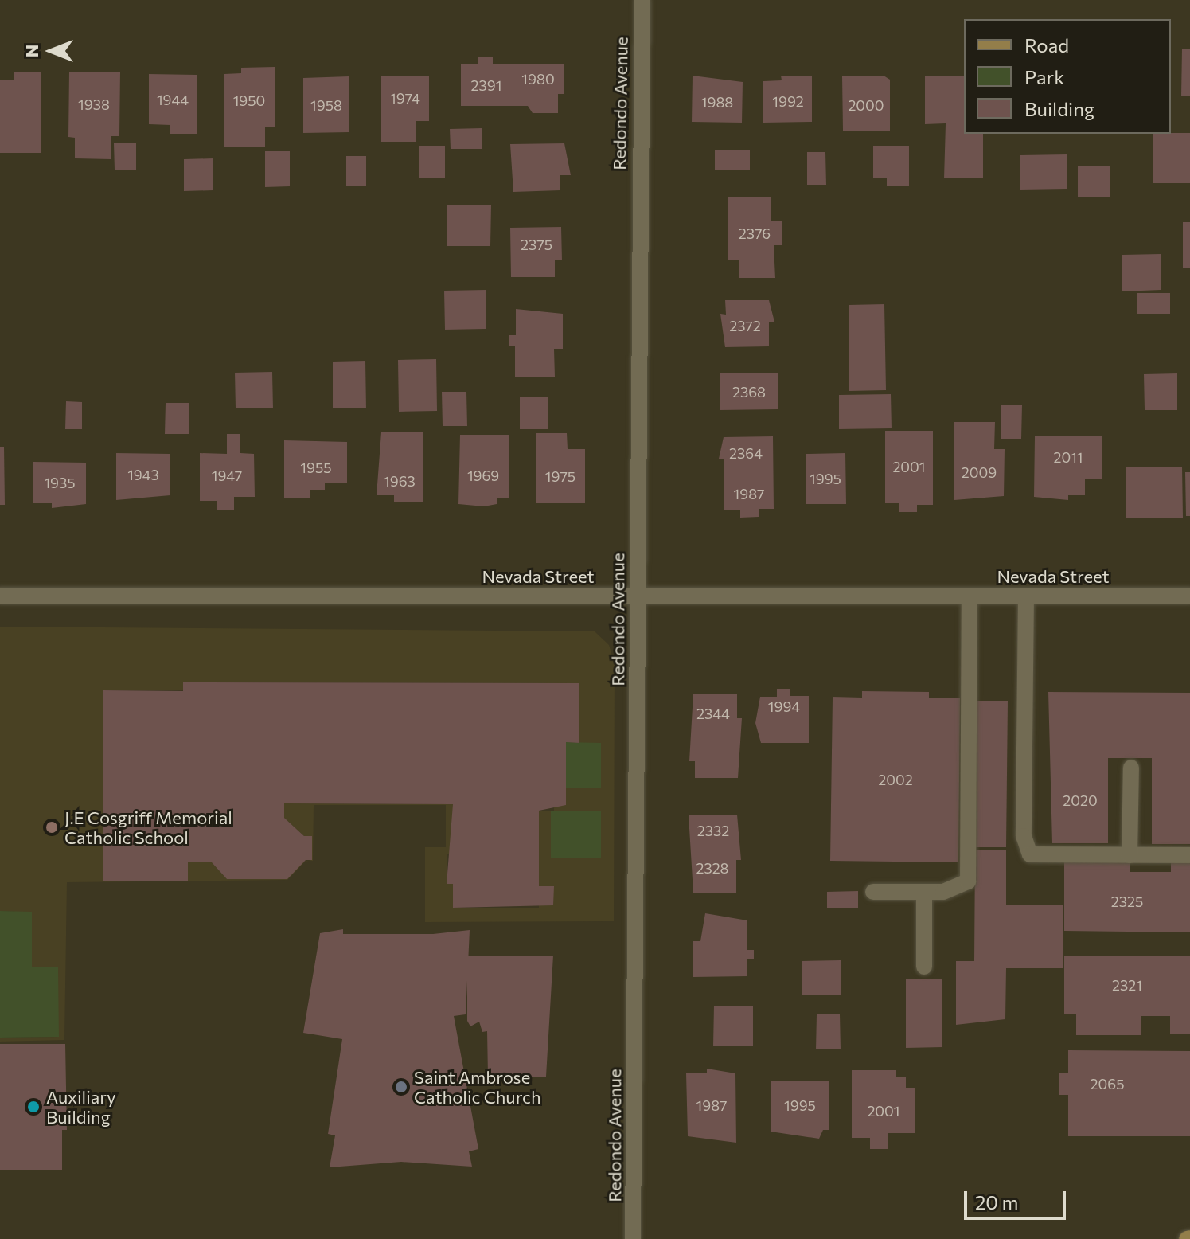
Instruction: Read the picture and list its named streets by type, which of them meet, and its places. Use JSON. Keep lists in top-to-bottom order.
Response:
{
  "streets": {
    "street": ["Redondo Avenue", "Nevada Street"]
  },
  "crossings": [
    ["Redondo Avenue", "Nevada Street"]
  ],
  "places": ["J.E Cosgriff Memorial Catholic School", "Saint Ambrose Catholic Church", "Auxiliary Building"],
  "house_numbers": [
    "1980",
    "2391",
    "1974",
    "1944",
    "1950",
    "1992",
    "1988",
    "1938",
    "1958",
    "2000",
    "2376",
    "2375",
    "2372",
    "2368",
    "2364",
    "2011",
    "2001",
    "1955",
    "2009",
    "1943",
    "1947",
    "1969",
    "1975",
    "1995",
    "1963",
    "1935",
    "1987",
    "1994",
    "2344",
    "2002",
    "2020",
    "2332",
    "2328",
    "2325",
    "2321",
    "2065",
    "1987",
    "1995",
    "2001"
  ],
  "legend": ["Road", "Park", "Building"],
  "scale_bar": "20 m",
  "north": "left"
}
